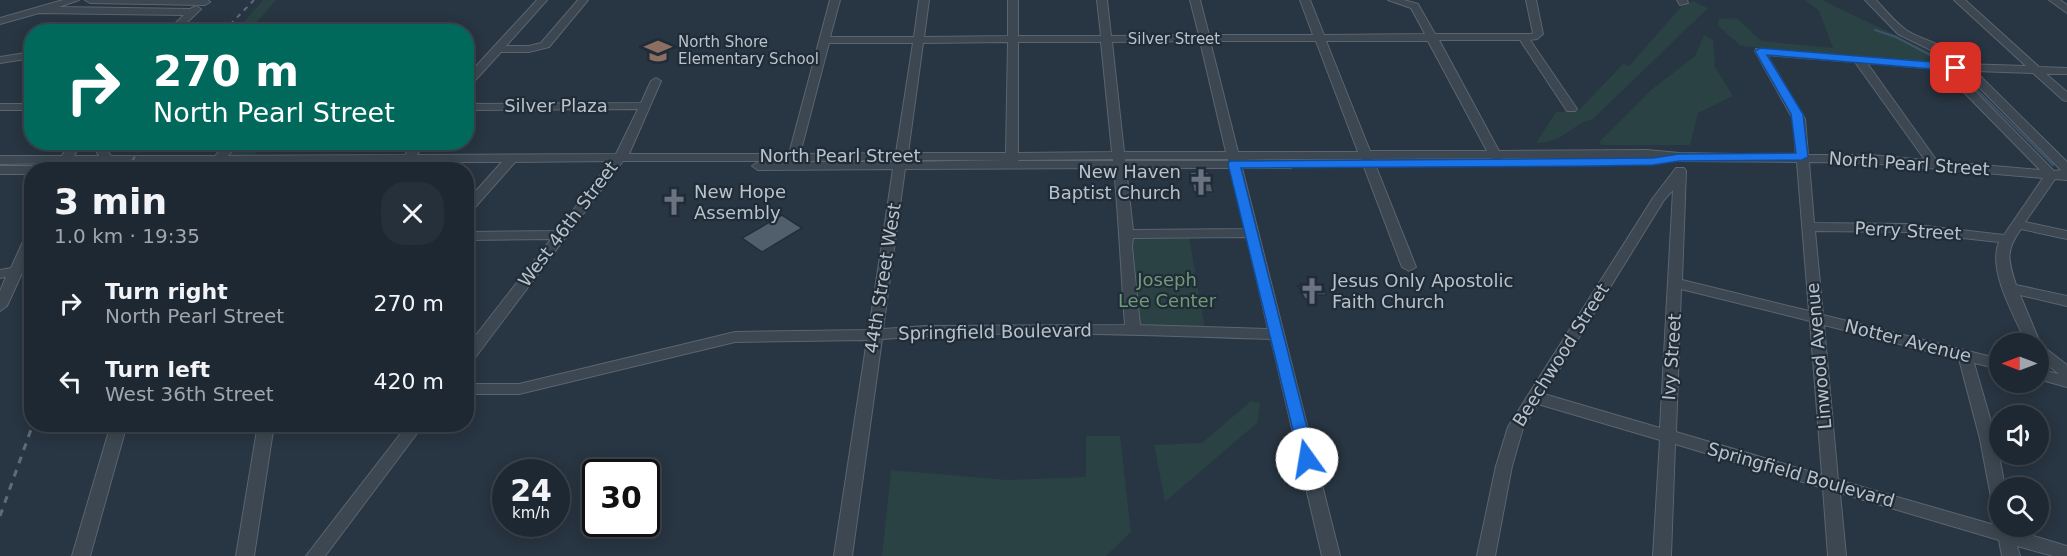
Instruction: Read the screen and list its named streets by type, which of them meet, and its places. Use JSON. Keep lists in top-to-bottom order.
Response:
{
  "streets": {
    "street": [
      "Silver Street",
      "Silver Plaza",
      "North Pearl Street",
      "West 46th Street",
      "Perry Street",
      "44th Street West",
      "Springfield Boulevard",
      "Notter Avenue",
      "Beechwood Street",
      "Linwood Avenue",
      "Ivy Street"
    ]
  },
  "crossings": [
    ["Silver Street", "44th Street West"],
    ["Silver Plaza", "West 46th Street"],
    ["North Pearl Street", "West 46th Street"],
    ["North Pearl Street", "44th Street West"],
    ["North Pearl Street", "Linwood Avenue"],
    ["North Pearl Street", "Ivy Street"],
    ["Perry Street", "Linwood Avenue"],
    ["44th Street West", "Springfield Boulevard"],
    ["Springfield Boulevard", "Beechwood Street"],
    ["Springfield Boulevard", "Linwood Avenue"],
    ["Springfield Boulevard", "Ivy Street"],
    ["Notter Avenue", "Linwood Avenue"],
    ["Notter Avenue", "Ivy Street"],
    ["Beechwood Street", "Ivy Street"]
  ],
  "parks": ["Joseph Lee Center"],
  "places": {
    "school or university": ["North Shore Elementary School"],
    "church": ["New Haven Baptist Church", "New Hope Assembly", "Jesus Only Apostolic Faith Church"]
  },
  "north": "left",
  "page": {
    "turn": ["270 m", "North Pearl Street"],
    "heading": ["3 min", "1.0 km · 19:35"],
    "list": [
      {
        "name": "Turn right",
        "note": "North Pearl Street",
        "value": "270 m"
      },
      {
        "name": "Turn left",
        "note": "West 36th Street",
        "value": "420 m"
      }
    ],
    "speed": "24 km/h",
    "limit": "30"
  }
}
